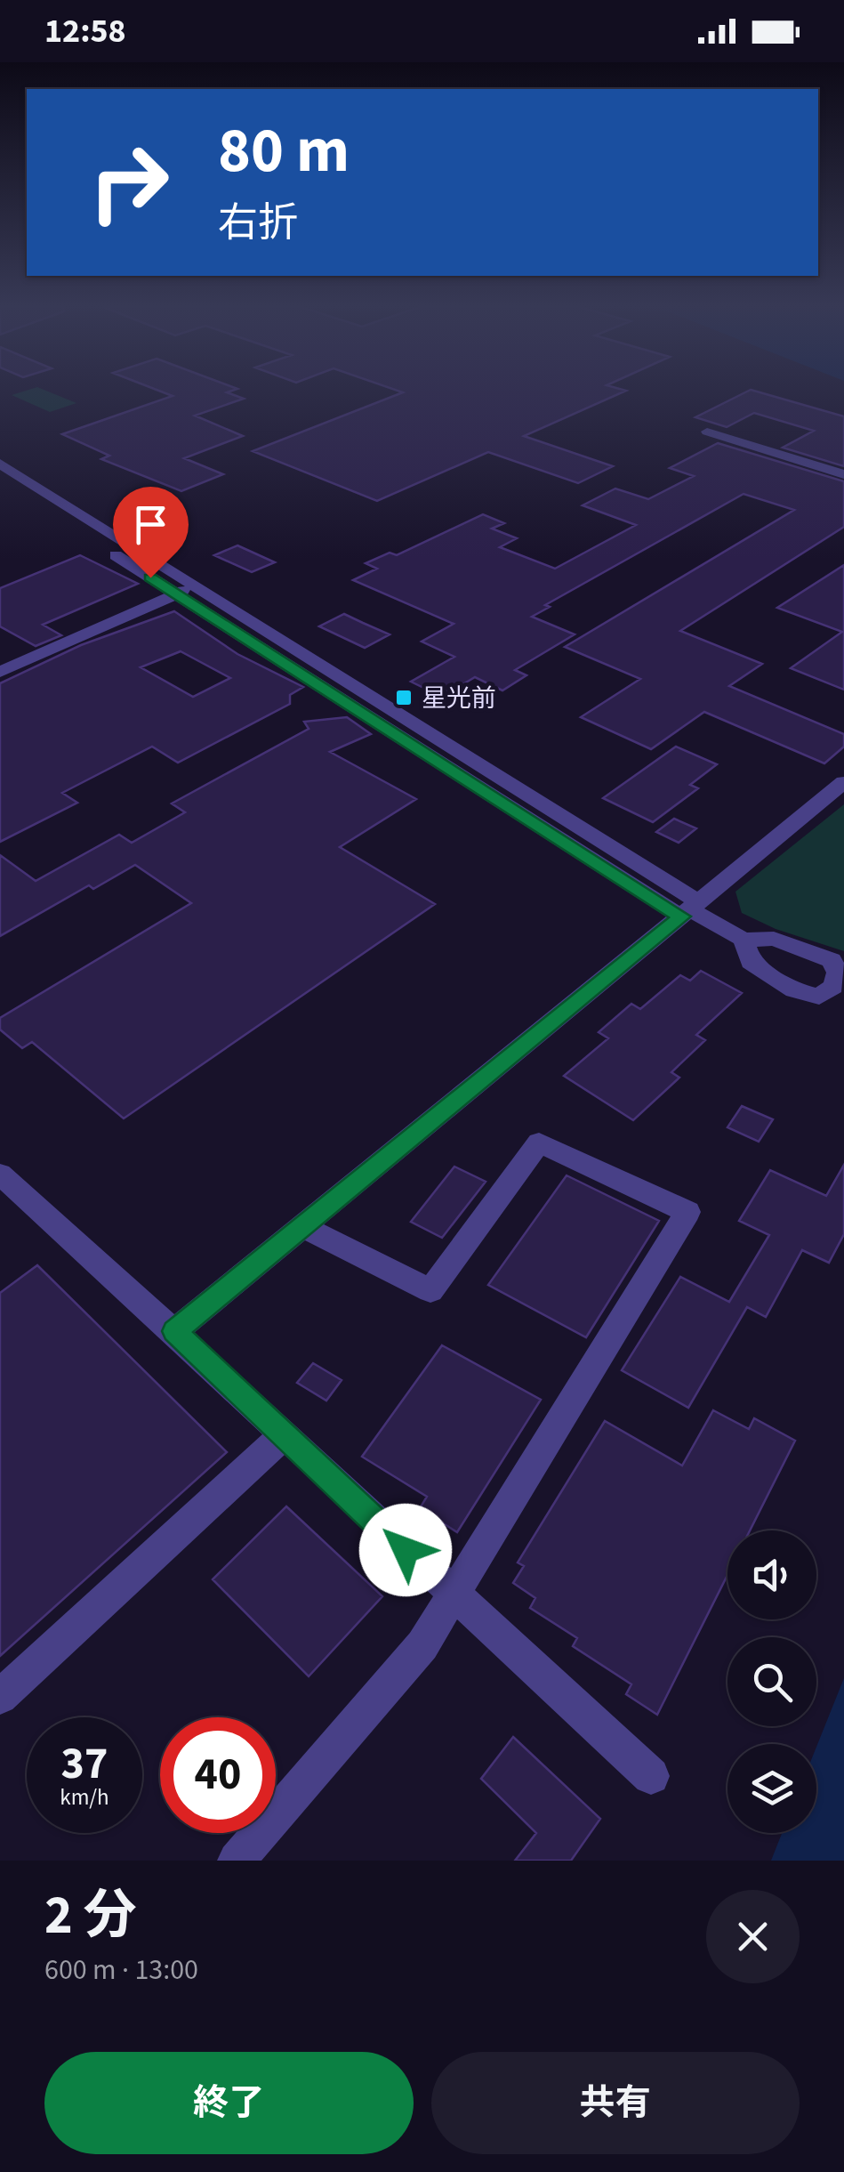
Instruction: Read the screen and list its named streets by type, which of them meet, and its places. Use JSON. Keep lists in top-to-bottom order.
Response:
{
  "places": {
    "transit": ["星光前"]
  },
  "page": {
    "status": "12:58",
    "turn": ["80 m", "右折"],
    "speed": "37 km/h",
    "limit": "40",
    "heading": ["2 分", "600 m · 13:00"],
    "buttons": ["終了", "共有"]
  }
}
